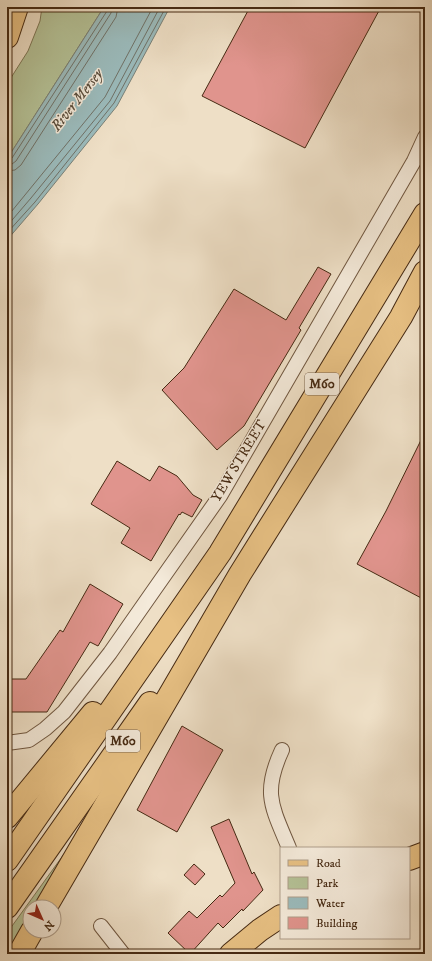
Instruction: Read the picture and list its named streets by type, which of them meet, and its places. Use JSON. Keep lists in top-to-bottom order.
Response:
{
  "streets": {
    "main road": ["M60"],
    "street": ["YEW STREET"]
  },
  "water": ["River Mersey"],
  "legend": [
    "Road",
    "Park",
    "Water",
    "Building"
  ],
  "north": "bottom right"
}
